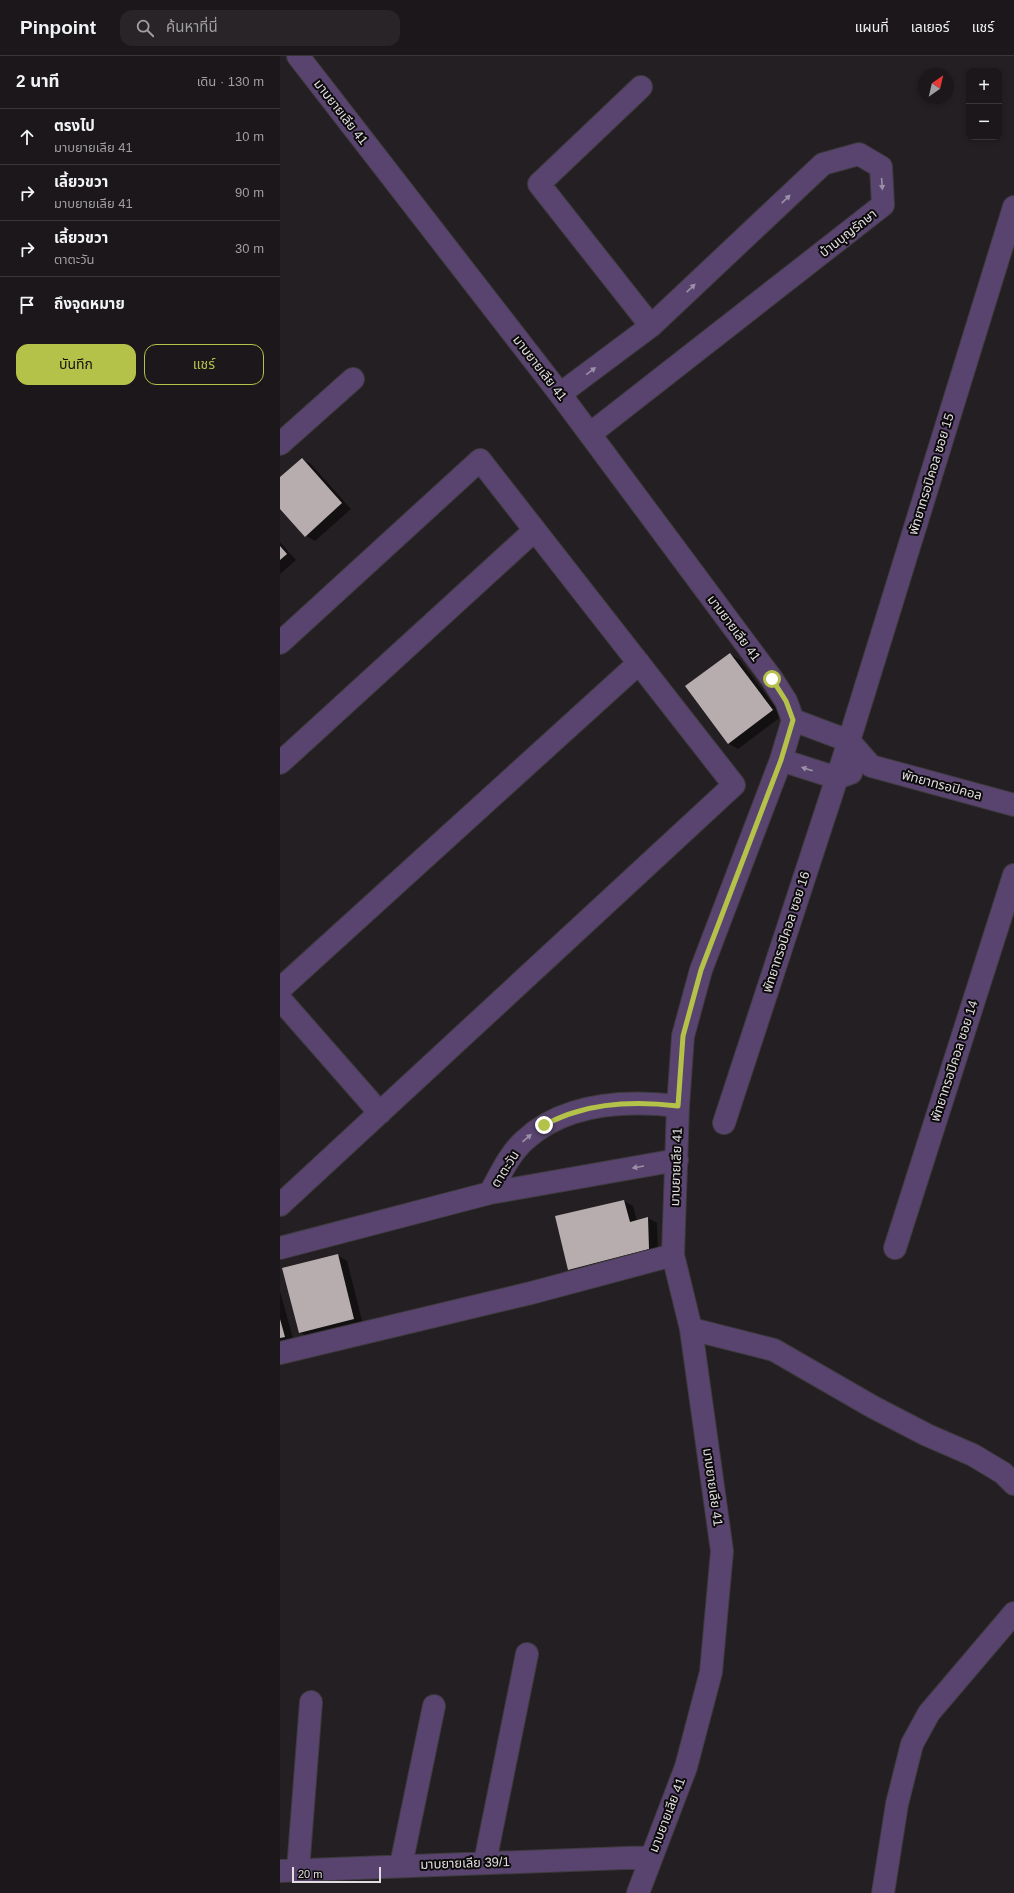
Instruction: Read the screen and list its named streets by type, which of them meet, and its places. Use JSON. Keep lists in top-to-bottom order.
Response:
{
  "streets": {
    "street": [
      "มาบยายเลีย 41",
      "บ้านบุญรักษา",
      "พัทยาทรอปิคอล ซอย 15",
      "พัทยาทรอปิคอล",
      "พัทยาทรอปิคอล ซอย 16",
      "พัทยาทรอปิคอล ซอย 14",
      "ตาตะวัน",
      "มาบยายเลีย 39/1"
    ]
  },
  "crossings": [
    ["มาบยายเลีย 41", "บ้านบุญรักษา"],
    ["มาบยายเลีย 41", "ตาตะวัน"],
    ["มาบยายเลีย 41", "มาบยายเลีย 39/1"],
    ["พัทยาทรอปิคอล ซอย 15", "พัทยาทรอปิคอล ซอย 16"]
  ],
  "scale_bar": "20 m",
  "north": "top right",
  "page": {
    "header": "Pinpoint",
    "search": "ค้นหาที่นี่",
    "nav": ["แผนที่", "เลเยอร์", "แชร์"],
    "heading": ["2 นาที", "เดิน · 130 m"],
    "map_buttons": ["+", "−"],
    "list": [
      ["ตรงไป", "มาบยายเลีย 41", "10 m"],
      ["เลี้ยวขวา", "มาบยายเลีย 41", "90 m"],
      ["เลี้ยวขวา", "ตาตะวัน", "30 m"],
      "ถึงจุดหมาย"
    ],
    "buttons": ["บันทึก", "แชร์"],
    "scale": "20 m"
  }
}
